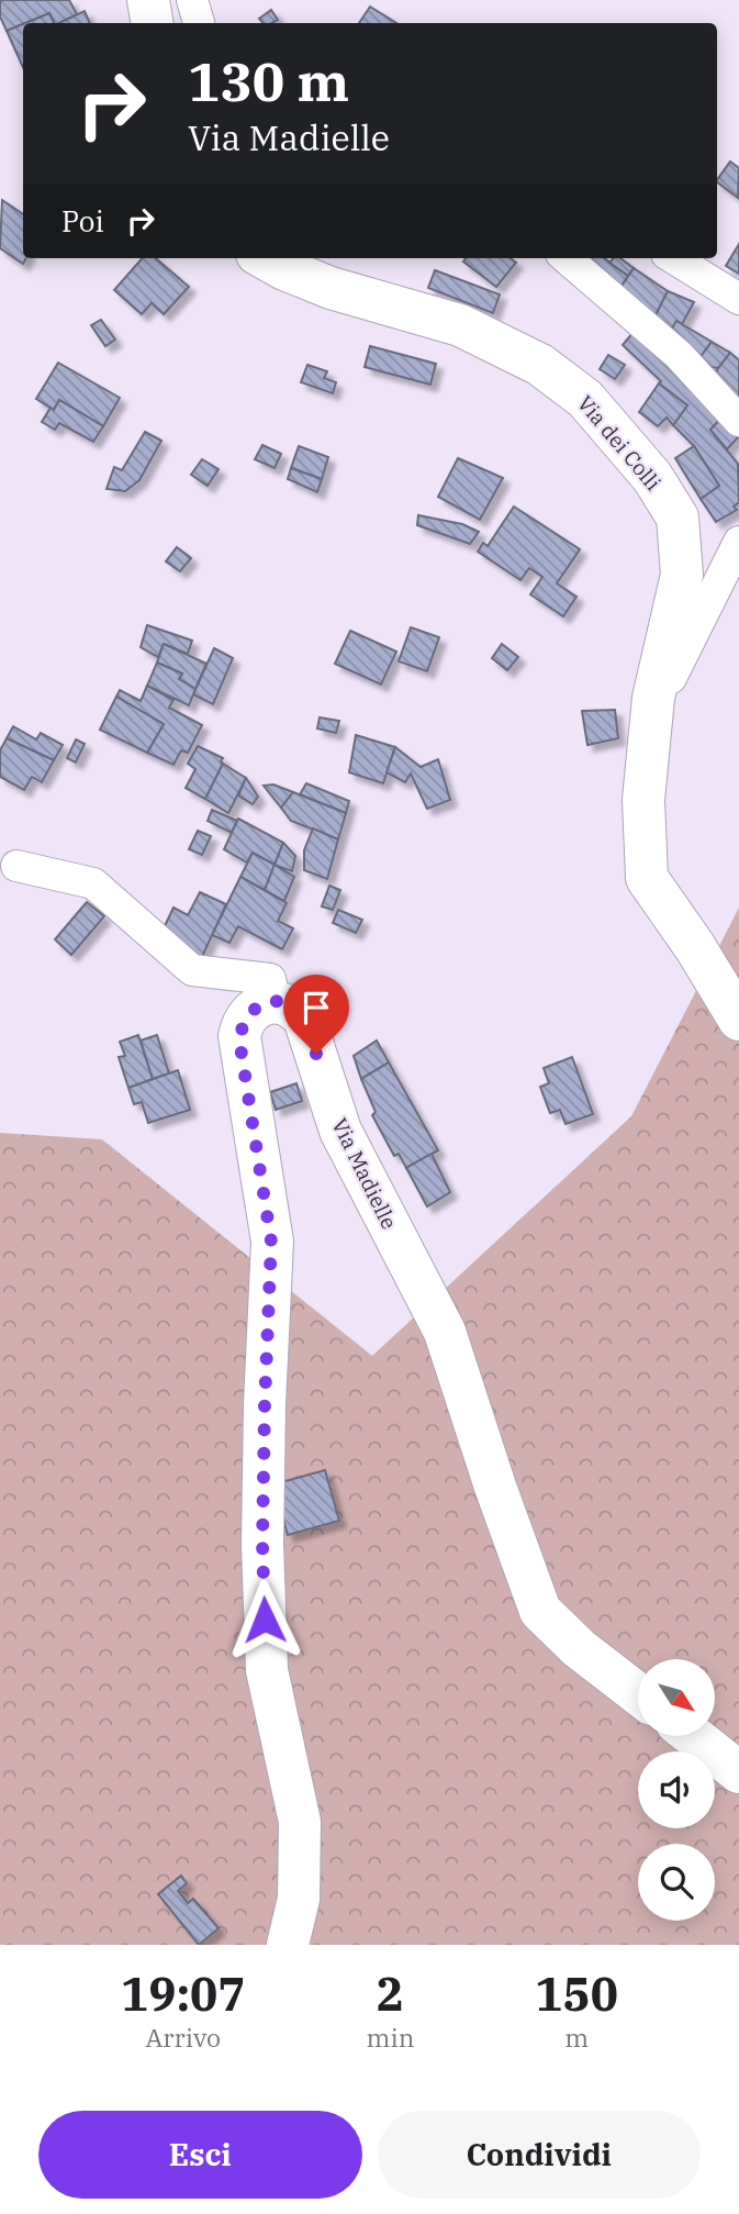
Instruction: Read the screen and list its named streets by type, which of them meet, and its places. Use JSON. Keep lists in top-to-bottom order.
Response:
{
  "streets": {
    "street": ["Via dei Colli", "Via Madielle"]
  },
  "north": "bottom right",
  "page": {
    "turn": ["130 m", "Via Madielle"],
    "then": "Poi",
    "eta": [
      "19:07",
      "Arrivo",
      "2",
      "min",
      "150",
      "m"
    ],
    "buttons": ["Esci", "Condividi"]
  }
}
